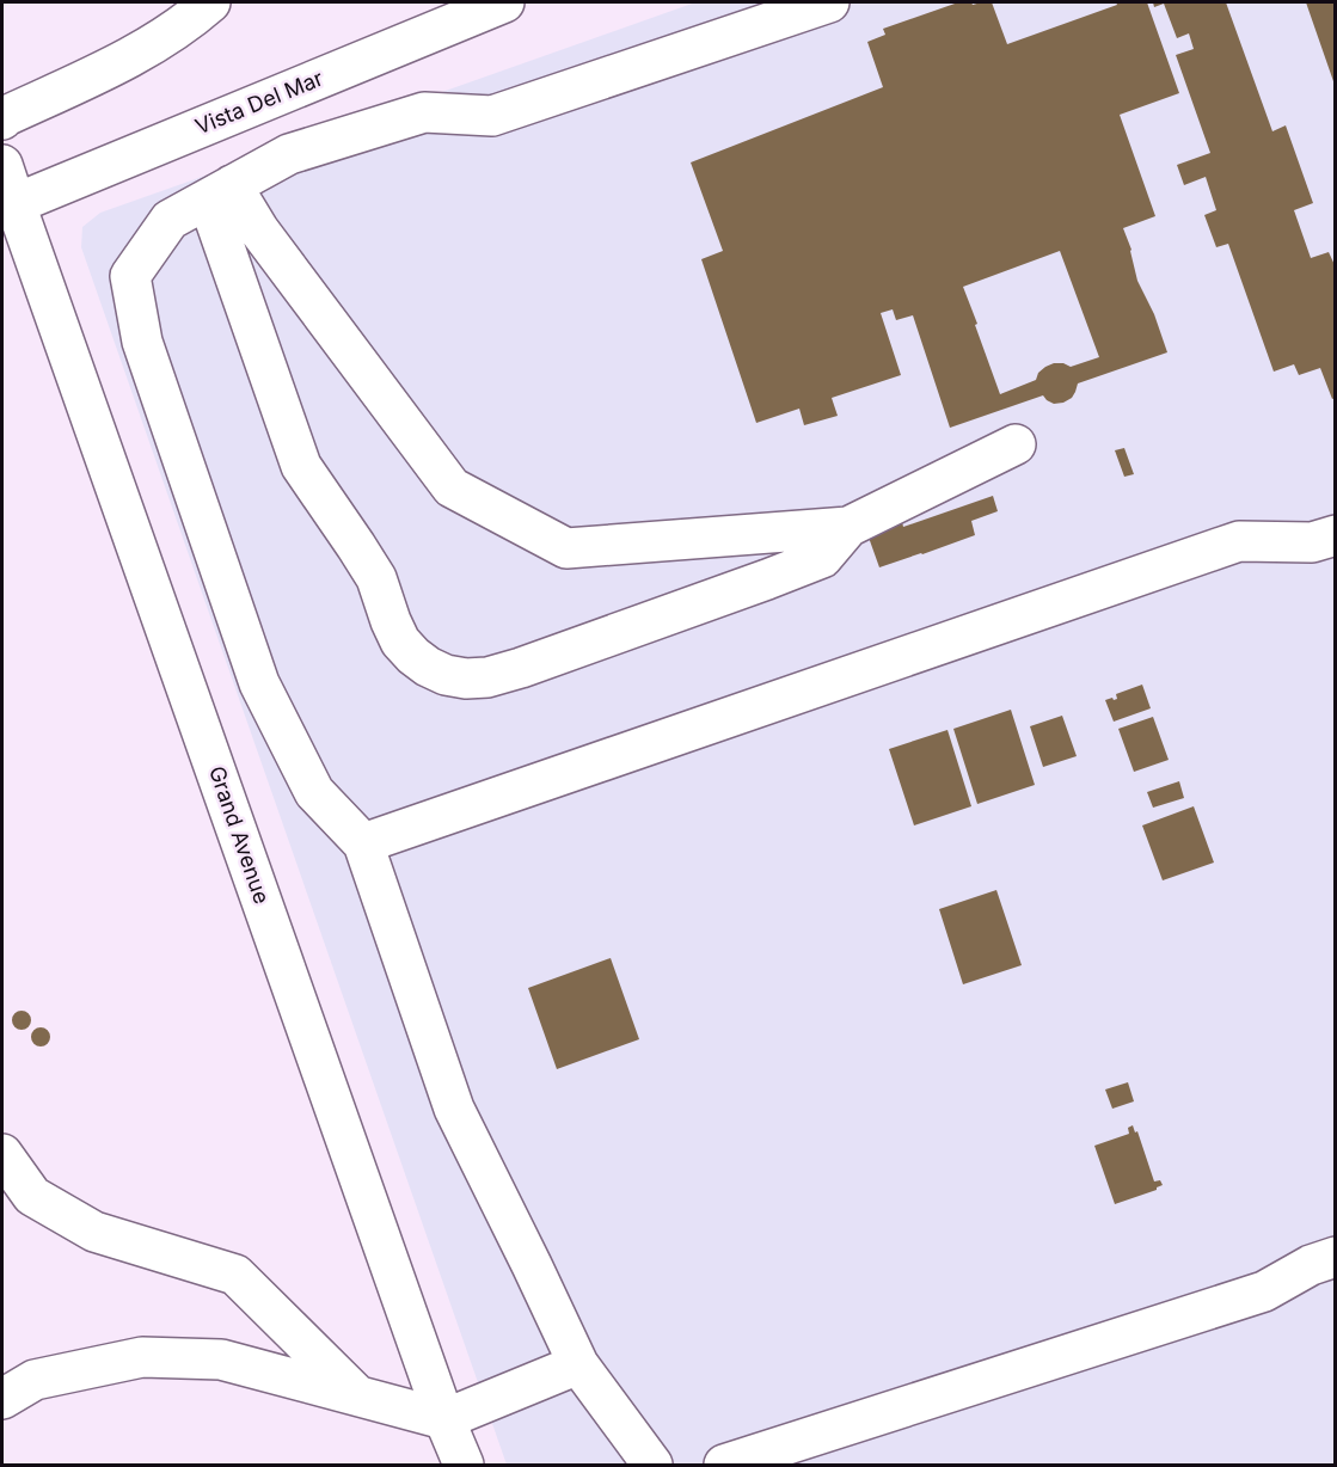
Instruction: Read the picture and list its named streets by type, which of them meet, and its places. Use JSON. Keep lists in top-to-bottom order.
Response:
{
  "streets": {
    "main road": ["Vista Del Mar", "Grand Avenue"]
  },
  "crossings": [
    ["Vista Del Mar", "Grand Avenue"]
  ]
}
